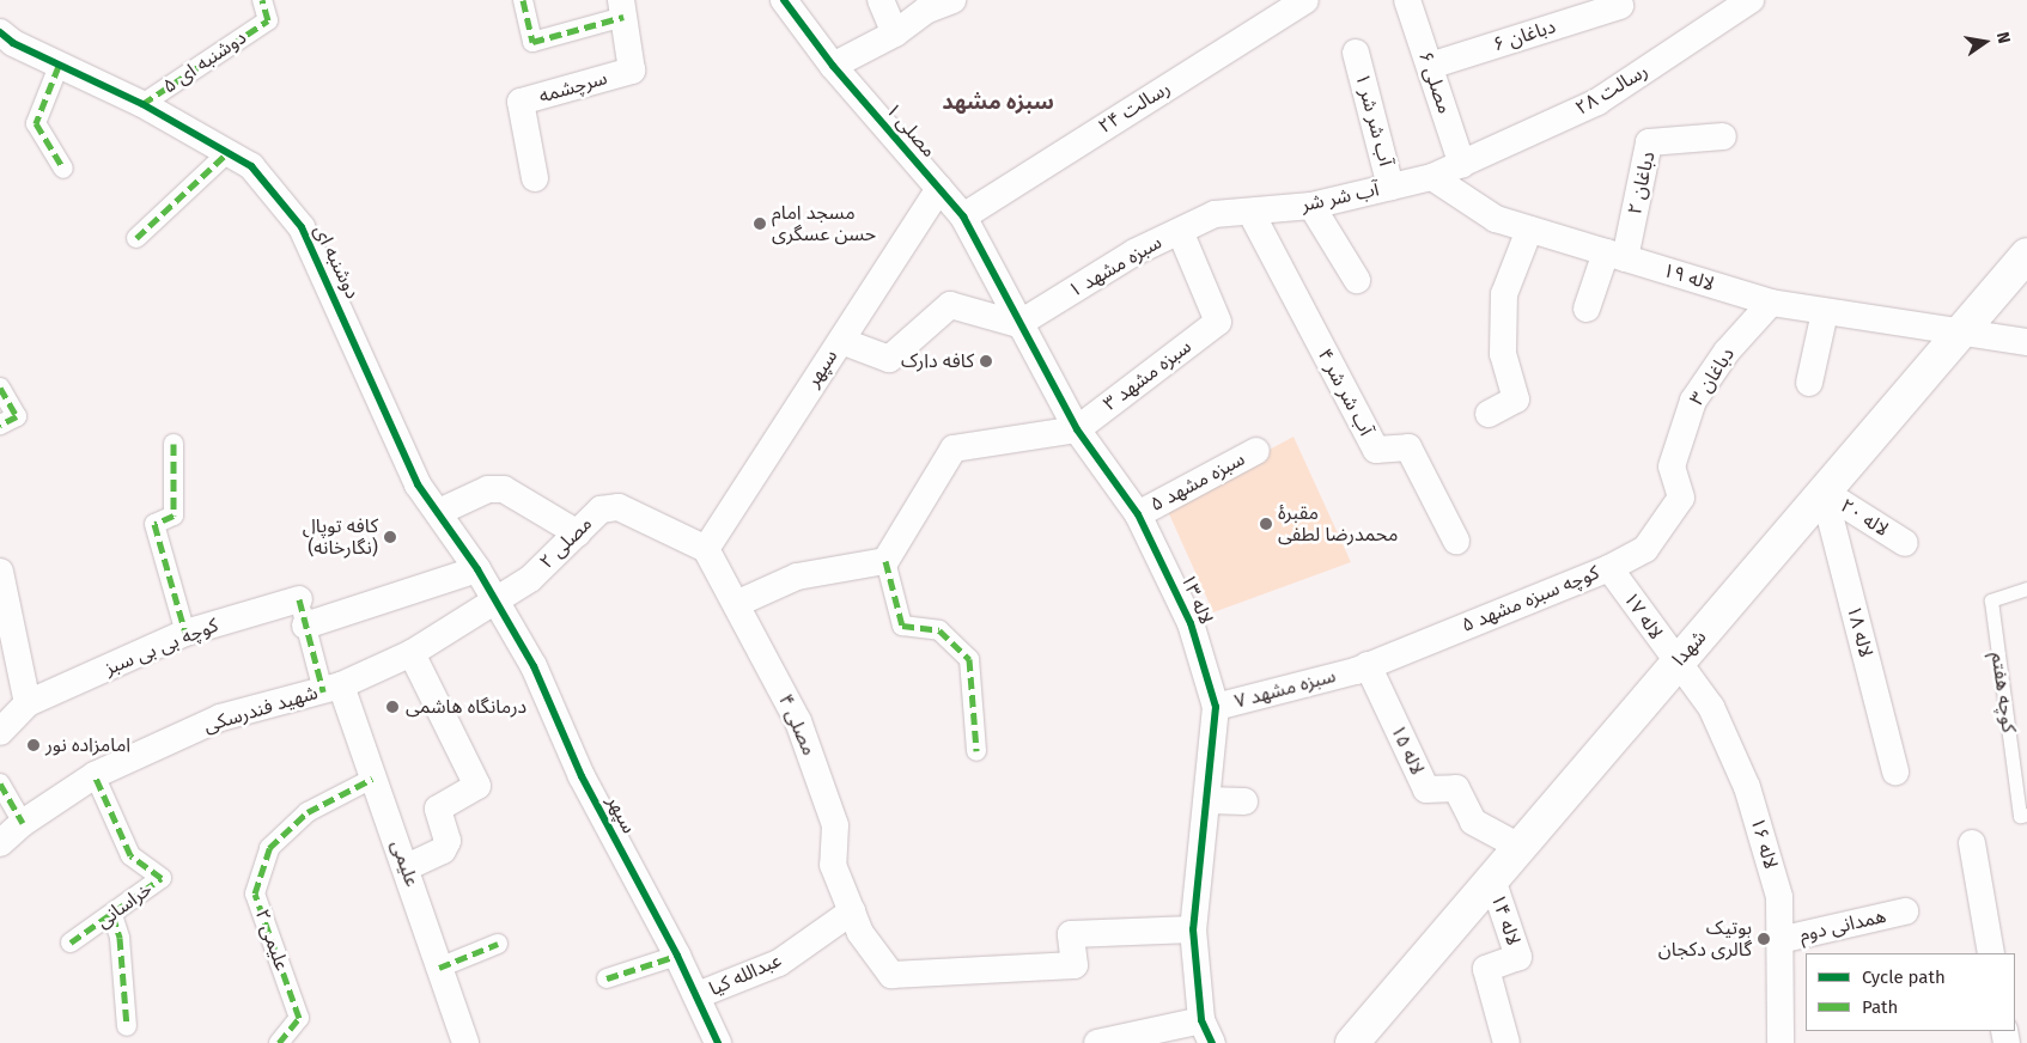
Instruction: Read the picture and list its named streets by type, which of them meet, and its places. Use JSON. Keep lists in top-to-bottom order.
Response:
{
  "streets": {
    "main road": ["شهدا"],
    "street": [
      "۶ دباغان",
      "۵ دوشنبه ای",
      "۶ مصلی",
      "سرچشمه",
      "۲۸ رسالت",
      "۲۴ رسالت",
      "۱ آب شر شر",
      "۱ مصلی",
      "۲ دباغان",
      "آب شر شر",
      "دوشنبه ای",
      "۱ سبزه مشهد",
      "۱۹ لاله",
      "سپهر",
      "۳ سبزه مشهد",
      "۳ دباغان",
      "۴ آب شر شر",
      "۵ سبزه مشهد",
      "۲۰ لاله",
      "۲ مصلی",
      "لاله ۱۳",
      "کوچه سبزه مشهد ۵",
      "۱۷ لاله",
      "لاله ۱۸",
      "کوچه بی بی سبز",
      "۷ سبزه مشهد",
      "شهید فندرسکی",
      "۴ مصلی",
      "۱۵ لاله",
      "لاله ۱۶",
      "علیمی",
      "خراسانی",
      "۱۴ لاله",
      "همدانی دوم",
      "۲ علیمی",
      "عبدالله کیا"
    ],
    "lane": ["کوچه هفتم"]
  },
  "crossings": [
    ["۶ دباغان", "۶ مصلی"],
    ["۵ دوشنبه ای", "دوشنبه ای"],
    ["۶ مصلی", "۲۸ رسالت"],
    ["۶ مصلی", "آب شر شر"],
    ["۲۸ رسالت", "آب شر شر"],
    ["۲۴ رسالت", "۱ مصلی"],
    ["۲۴ رسالت", "لاله ۱۳"],
    ["۱ آب شر شر", "آب شر شر"],
    ["۱ مصلی", "سپهر"],
    ["۱ مصلی", "لاله ۱۳"],
    ["۲ دباغان", "۱۹ لاله"],
    ["آب شر شر", "۱ سبزه مشهد"],
    ["آب شر شر", "۱۹ لاله"],
    ["آب شر شر", "۴ آب شر شر"],
    ["دوشنبه ای", "سپهر"],
    ["دوشنبه ای", "۲ مصلی"],
    ["دوشنبه ای", "کوچه بی بی سبز"],
    ["دوشنبه ای", "شهید فندرسکی"],
    ["۱ سبزه مشهد", "۳ سبزه مشهد"],
    ["۱ سبزه مشهد", "لاله ۱۳"],
    ["۱۹ لاله", "۳ دباغان"],
    ["۱۹ لاله", "شهدا"],
    ["سپهر", "۲ مصلی"],
    ["سپهر", "شهید فندرسکی"],
    ["سپهر", "۴ مصلی"],
    ["سپهر", "عبدالله کیا"],
    ["۳ سبزه مشهد", "لاله ۱۳"],
    ["۳ دباغان", "کوچه سبزه مشهد ۵"],
    ["۵ سبزه مشهد", "لاله ۱۳"],
    ["۲۰ لاله", "لاله ۱۸"],
    ["۲۰ لاله", "شهدا"],
    ["۲ مصلی", "شهید فندرسکی"],
    ["۲ مصلی", "۴ مصلی"],
    ["لاله ۱۳", "۷ سبزه مشهد"],
    ["لاله ۱۳", "۴ مصلی"],
    ["کوچه سبزه مشهد ۵", "۱۷ لاله"],
    ["کوچه سبزه مشهد ۵", "۷ سبزه مشهد"],
    ["کوچه سبزه مشهد ۵", "۱۵ لاله"],
    ["۱۷ لاله", "شهدا"],
    ["۱۷ لاله", "لاله ۱۶"],
    ["لاله ۱۸", "شهدا"],
    ["شهدا", "۱۵ لاله"],
    ["شهدا", "لاله ۱۶"],
    ["شهدا", "۱۴ لاله"],
    ["۷ سبزه مشهد", "۱۵ لاله"],
    ["شهید فندرسکی", "علیمی"],
    ["شهید فندرسکی", "خراسانی"],
    ["۴ مصلی", "عبدالله کیا"],
    ["لاله ۱۶", "همدانی دوم"],
    ["علیمی", "۲ علیمی"]
  ],
  "districts": ["سبزه مشهد"],
  "places": [
    "مسجد امام حسن عسگری",
    "کافه دارک",
    "مقبرهٔ محمدرضا لطفی",
    "کافه توپال (نگارخانه)",
    "درمانگاه هاشمی",
    "امامزاده نور",
    "بوتیک گالری دکجان"
  ],
  "legend": ["Cycle path", "Path"],
  "north": "right"
}
